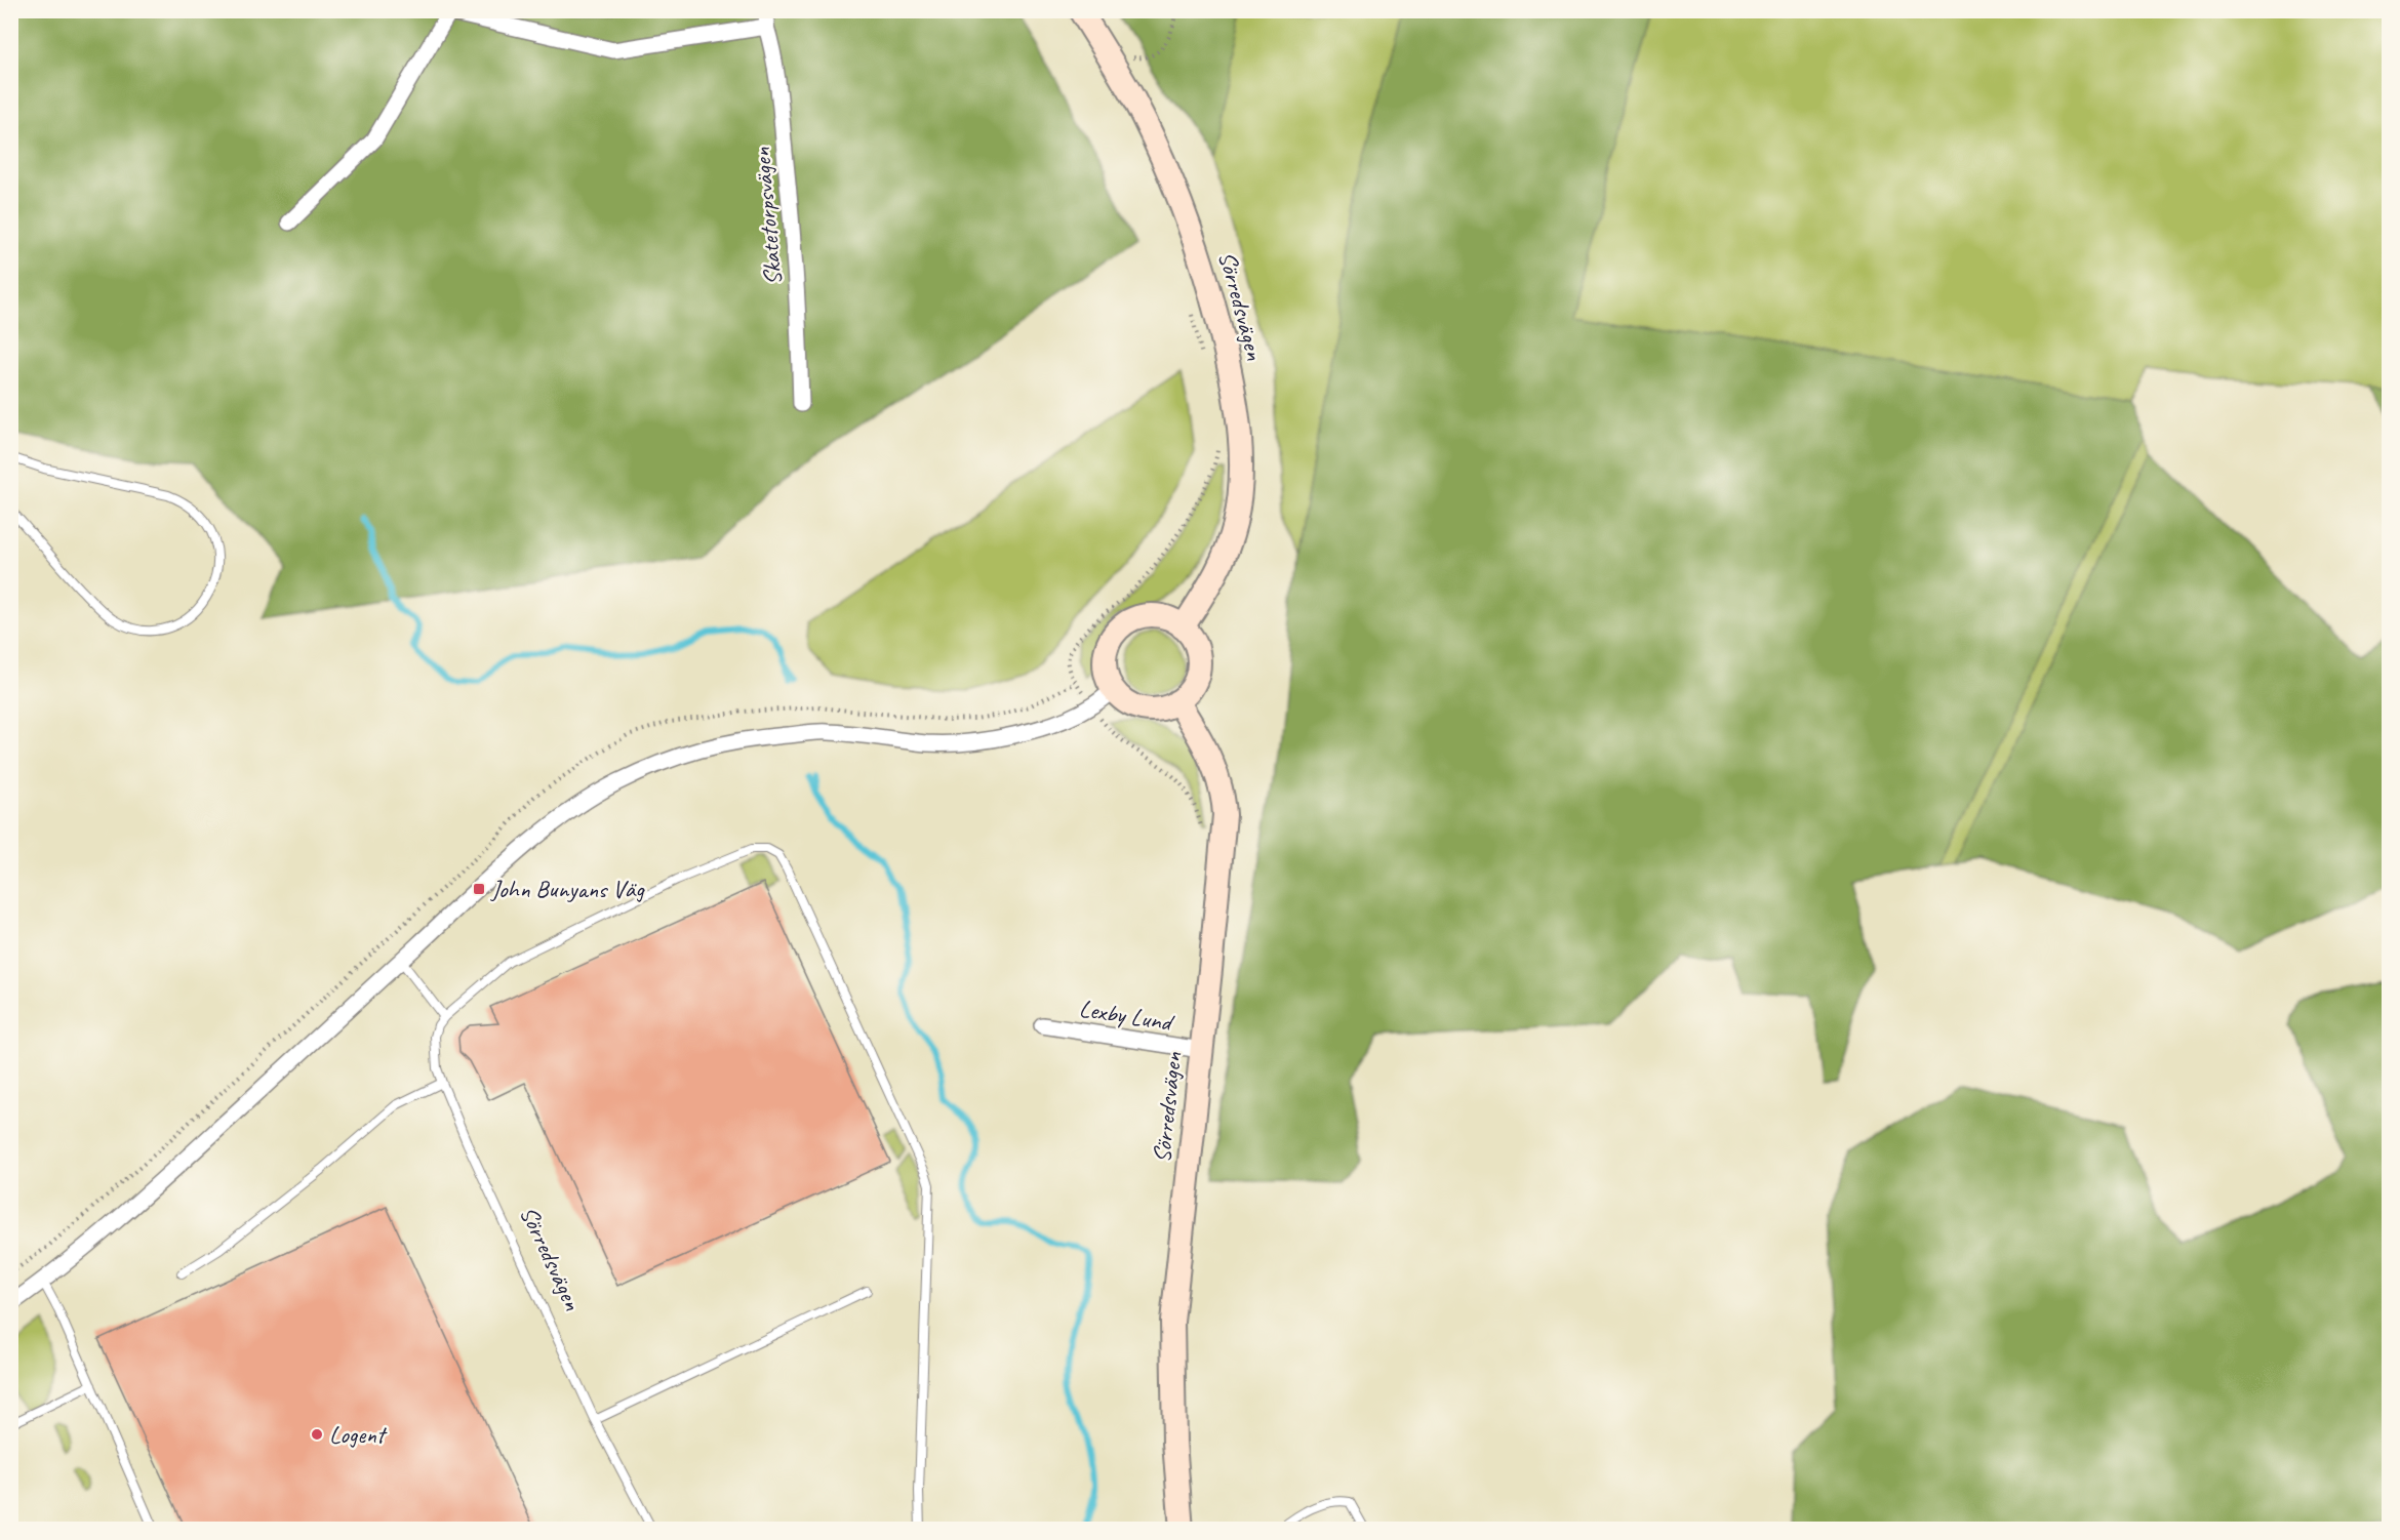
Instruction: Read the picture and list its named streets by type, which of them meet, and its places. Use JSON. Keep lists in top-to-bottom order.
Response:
{
  "streets": {
    "street": ["Skatetorpsvägen", "Sörredsvägen", "Lexby Lund"]
  },
  "crossings": [
    ["Sörredsvägen", "Lexby Lund"]
  ],
  "places": {
    "transit": ["John Bunyans Väg"],
    "other": ["Logent"]
  }
}
